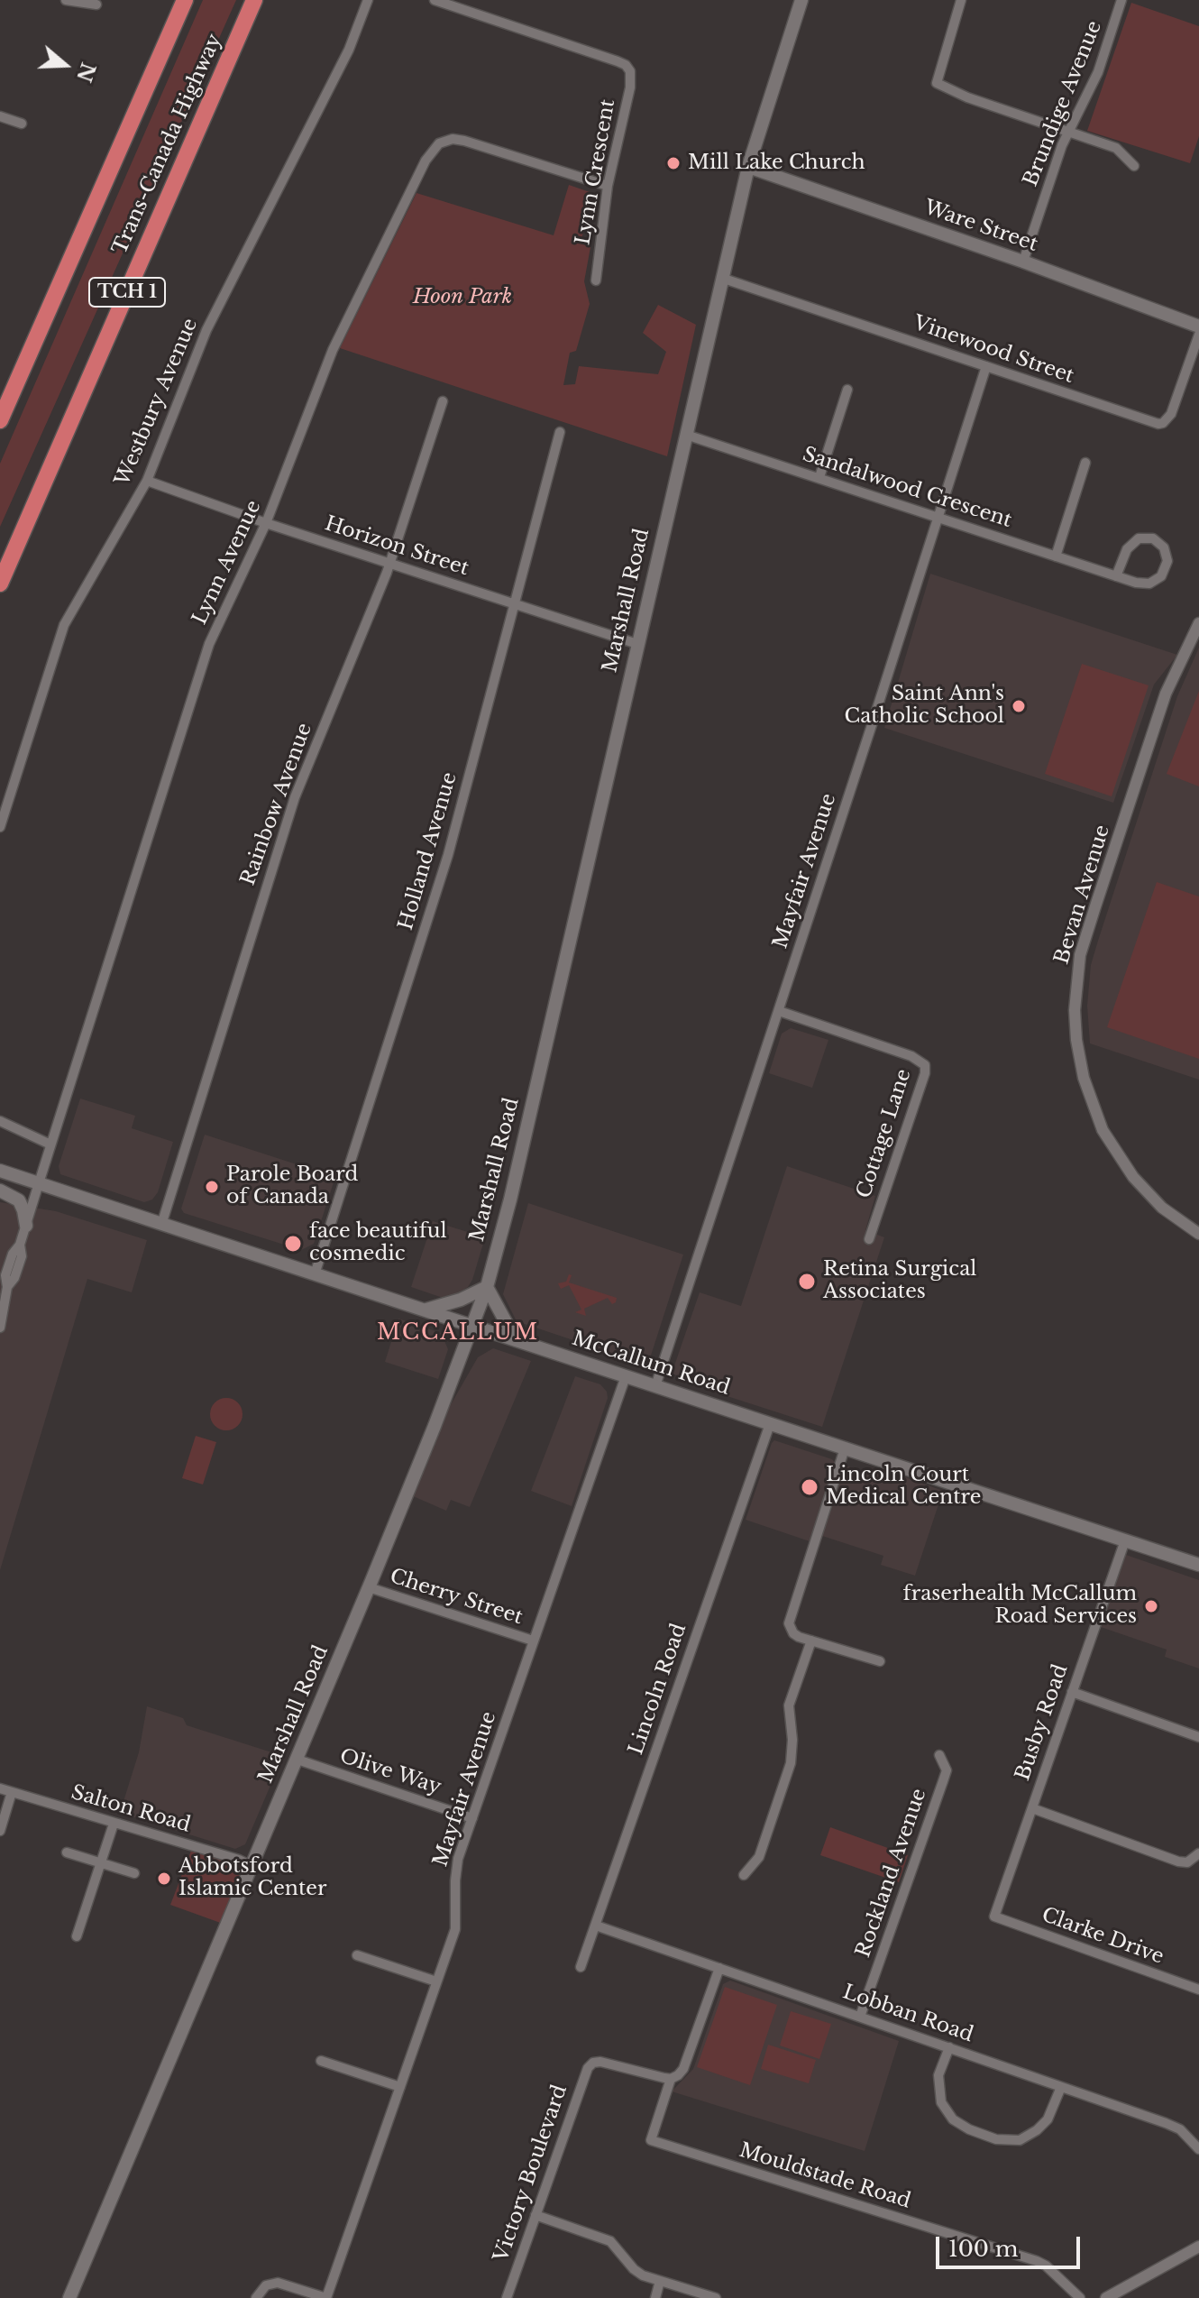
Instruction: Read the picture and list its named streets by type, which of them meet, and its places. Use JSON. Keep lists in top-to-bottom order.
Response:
{
  "streets": {
    "highway": ["Trans-Canada Highway", "TCH 1"],
    "main road": ["Ware Street", "Marshall Road", "McCallum Road"],
    "street": [
      "Brundige Avenue",
      "Lynn Crescent",
      "Vinewood Street",
      "Westbury Avenue",
      "Sandalwood Crescent",
      "Horizon Street",
      "Lynn Avenue",
      "Rainbow Avenue",
      "Holland Avenue",
      "Mayfair Avenue",
      "Bevan Avenue",
      "Cottage Lane",
      "Cherry Street",
      "Lincoln Road",
      "Busby Road",
      "Olive Way",
      "Salton Road",
      "Rockland Avenue",
      "Clarke Drive",
      "Lobban Road",
      "Victory Boulevard",
      "Mouldstade Road"
    ]
  },
  "crossings": [
    ["Brundige Avenue", "Ware Street"],
    ["Lynn Crescent", "Lynn Avenue"],
    ["Ware Street", "Marshall Road"],
    ["Vinewood Street", "Marshall Road"],
    ["Vinewood Street", "Mayfair Avenue"],
    ["Westbury Avenue", "Horizon Street"],
    ["Sandalwood Crescent", "Marshall Road"],
    ["Sandalwood Crescent", "Mayfair Avenue"],
    ["Horizon Street", "Lynn Avenue"],
    ["Horizon Street", "Marshall Road"],
    ["Horizon Street", "Rainbow Avenue"],
    ["Horizon Street", "Holland Avenue"],
    ["Lynn Avenue", "McCallum Road"],
    ["Marshall Road", "McCallum Road"],
    ["Marshall Road", "Cherry Street"],
    ["Marshall Road", "Olive Way"],
    ["Marshall Road", "Salton Road"],
    ["Rainbow Avenue", "McCallum Road"],
    ["Holland Avenue", "McCallum Road"],
    ["Mayfair Avenue", "Cottage Lane"],
    ["Mayfair Avenue", "McCallum Road"],
    ["Mayfair Avenue", "Cherry Street"],
    ["Mayfair Avenue", "Olive Way"],
    ["McCallum Road", "Lincoln Road"],
    ["McCallum Road", "Busby Road"],
    ["Lincoln Road", "Lobban Road"],
    ["Busby Road", "Clarke Drive"],
    ["Rockland Avenue", "Lobban Road"],
    ["Victory Boulevard", "Mouldstade Road"]
  ],
  "districts": ["MCCALLUM"],
  "parks": ["Hoon Park"],
  "places": [
    "Mill Lake Church",
    "Saint Ann's Catholic School",
    "Parole Board of Canada",
    "face beautiful cosmedic",
    "Retina Surgical Associates",
    "Lincoln Court Medical Centre",
    "fraserhealth McCallum Road Services",
    "Abbotsford Islamic Center"
  ],
  "scale_bar": "100 m",
  "north": "right"
}
